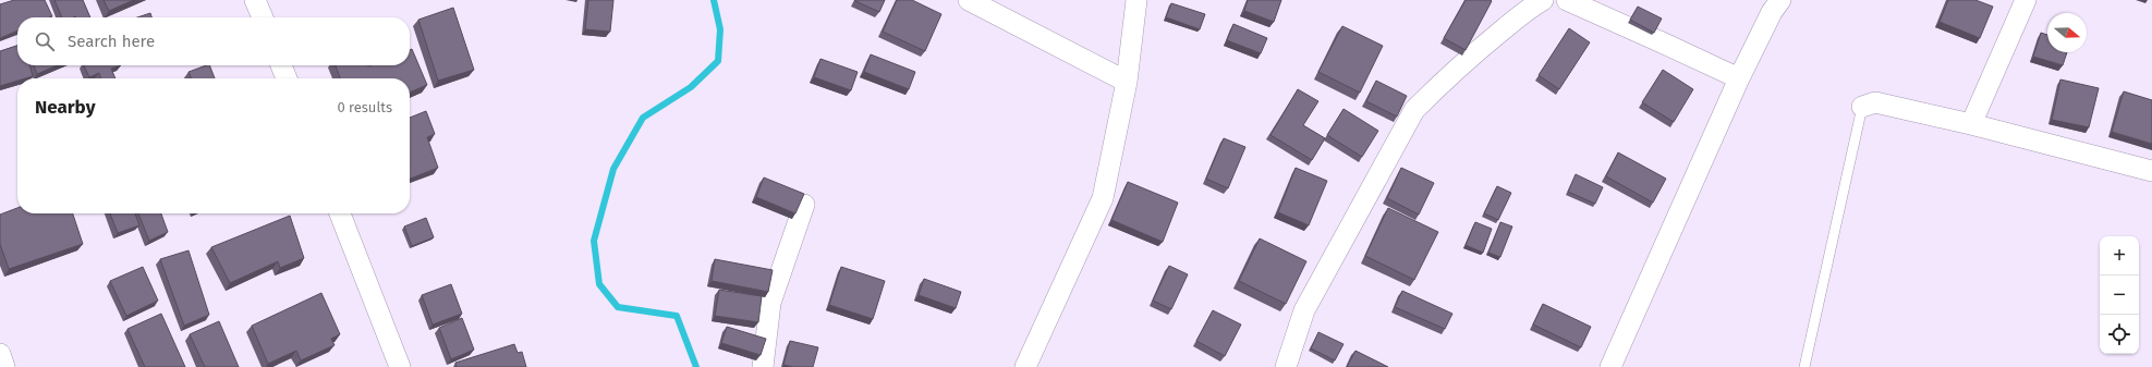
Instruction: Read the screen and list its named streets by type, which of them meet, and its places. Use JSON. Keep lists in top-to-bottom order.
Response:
{
  "north": "right",
  "page": {
    "search": "Search here",
    "heading": ["Nearby", "0 results"],
    "map_buttons": ["+", "−"]
  }
}
